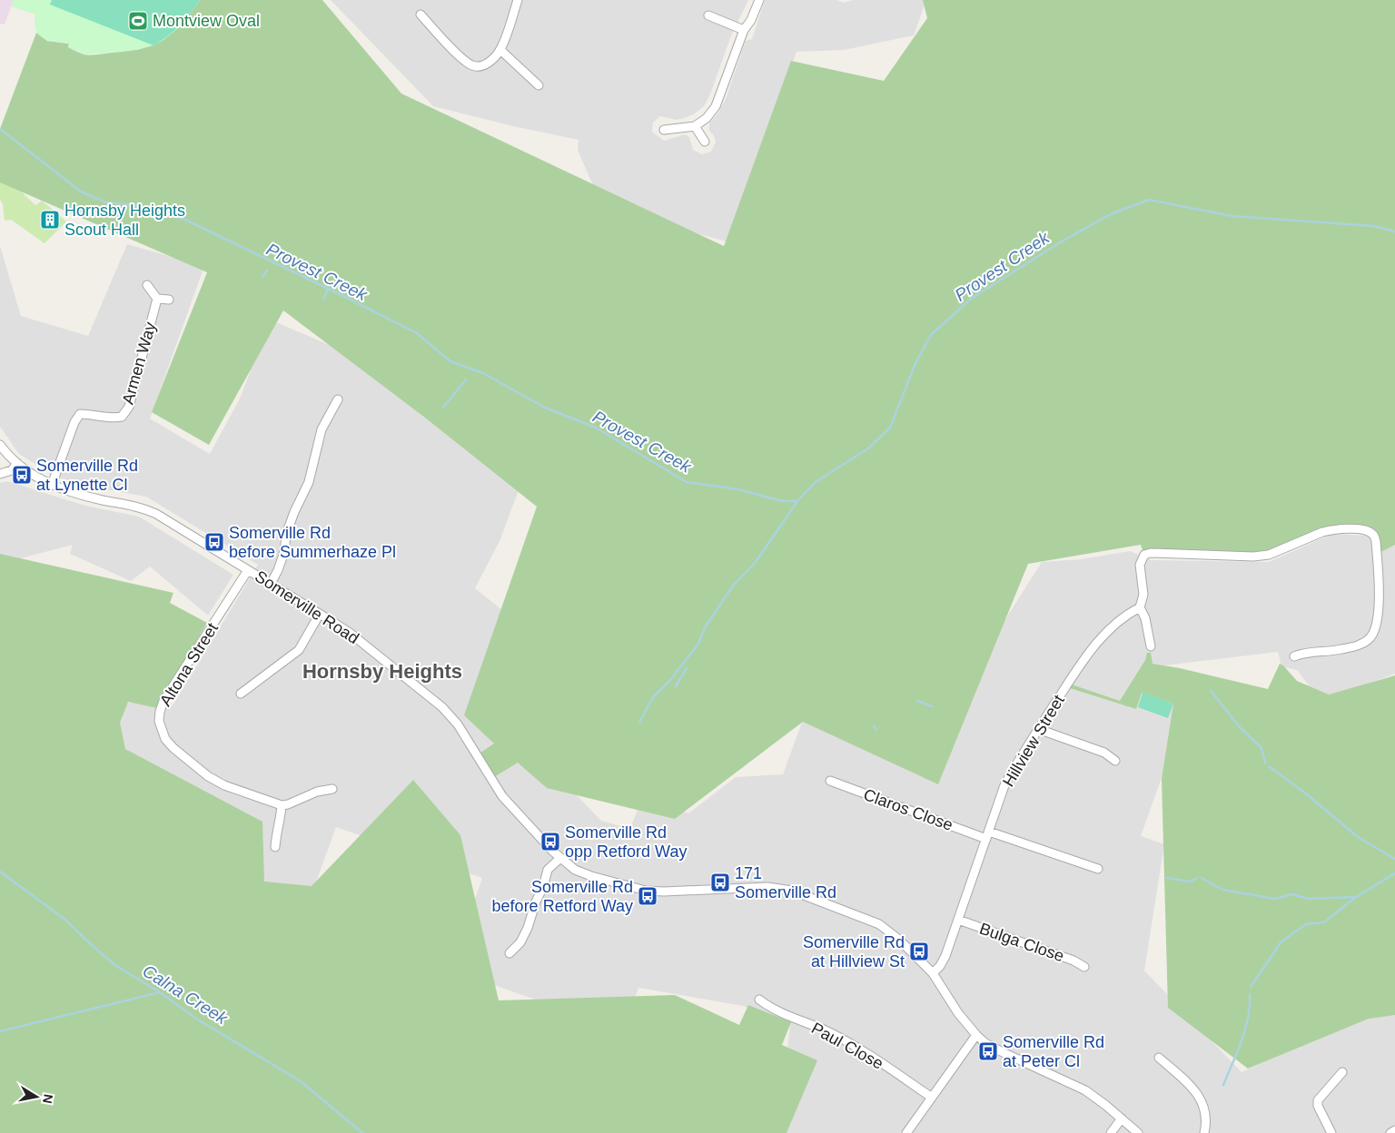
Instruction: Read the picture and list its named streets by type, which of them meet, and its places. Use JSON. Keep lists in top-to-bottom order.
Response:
{
  "streets": {
    "street": [
      "Armen Way",
      "Somerville Road",
      "Altona Street",
      "Hillview Street",
      "Claros Close",
      "Bulga Close",
      "Paul Close"
    ]
  },
  "crossings": [
    ["Armen Way", "Somerville Road"],
    ["Somerville Road", "Altona Street"],
    ["Somerville Road", "Hillview Street"],
    ["Hillview Street", "Claros Close"],
    ["Hillview Street", "Bulga Close"]
  ],
  "districts": ["Hornsby Heights"],
  "water": ["Provest Creek", "Calna Creek"],
  "places": {
    "sports": ["Montview Oval"],
    "building": ["Hornsby Heights Scout Hall"],
    "bus stop": [
      "Somerville Rd at Lynette Cl",
      "Somerville Rd before Summerhaze Pl",
      "Somerville Rd opp Retford Way",
      "171 Somerville Rd",
      "Somerville Rd before Retford Way",
      "Somerville Rd at Hillview St",
      "Somerville Rd at Peter Cl"
    ]
  },
  "north": "right"
}
